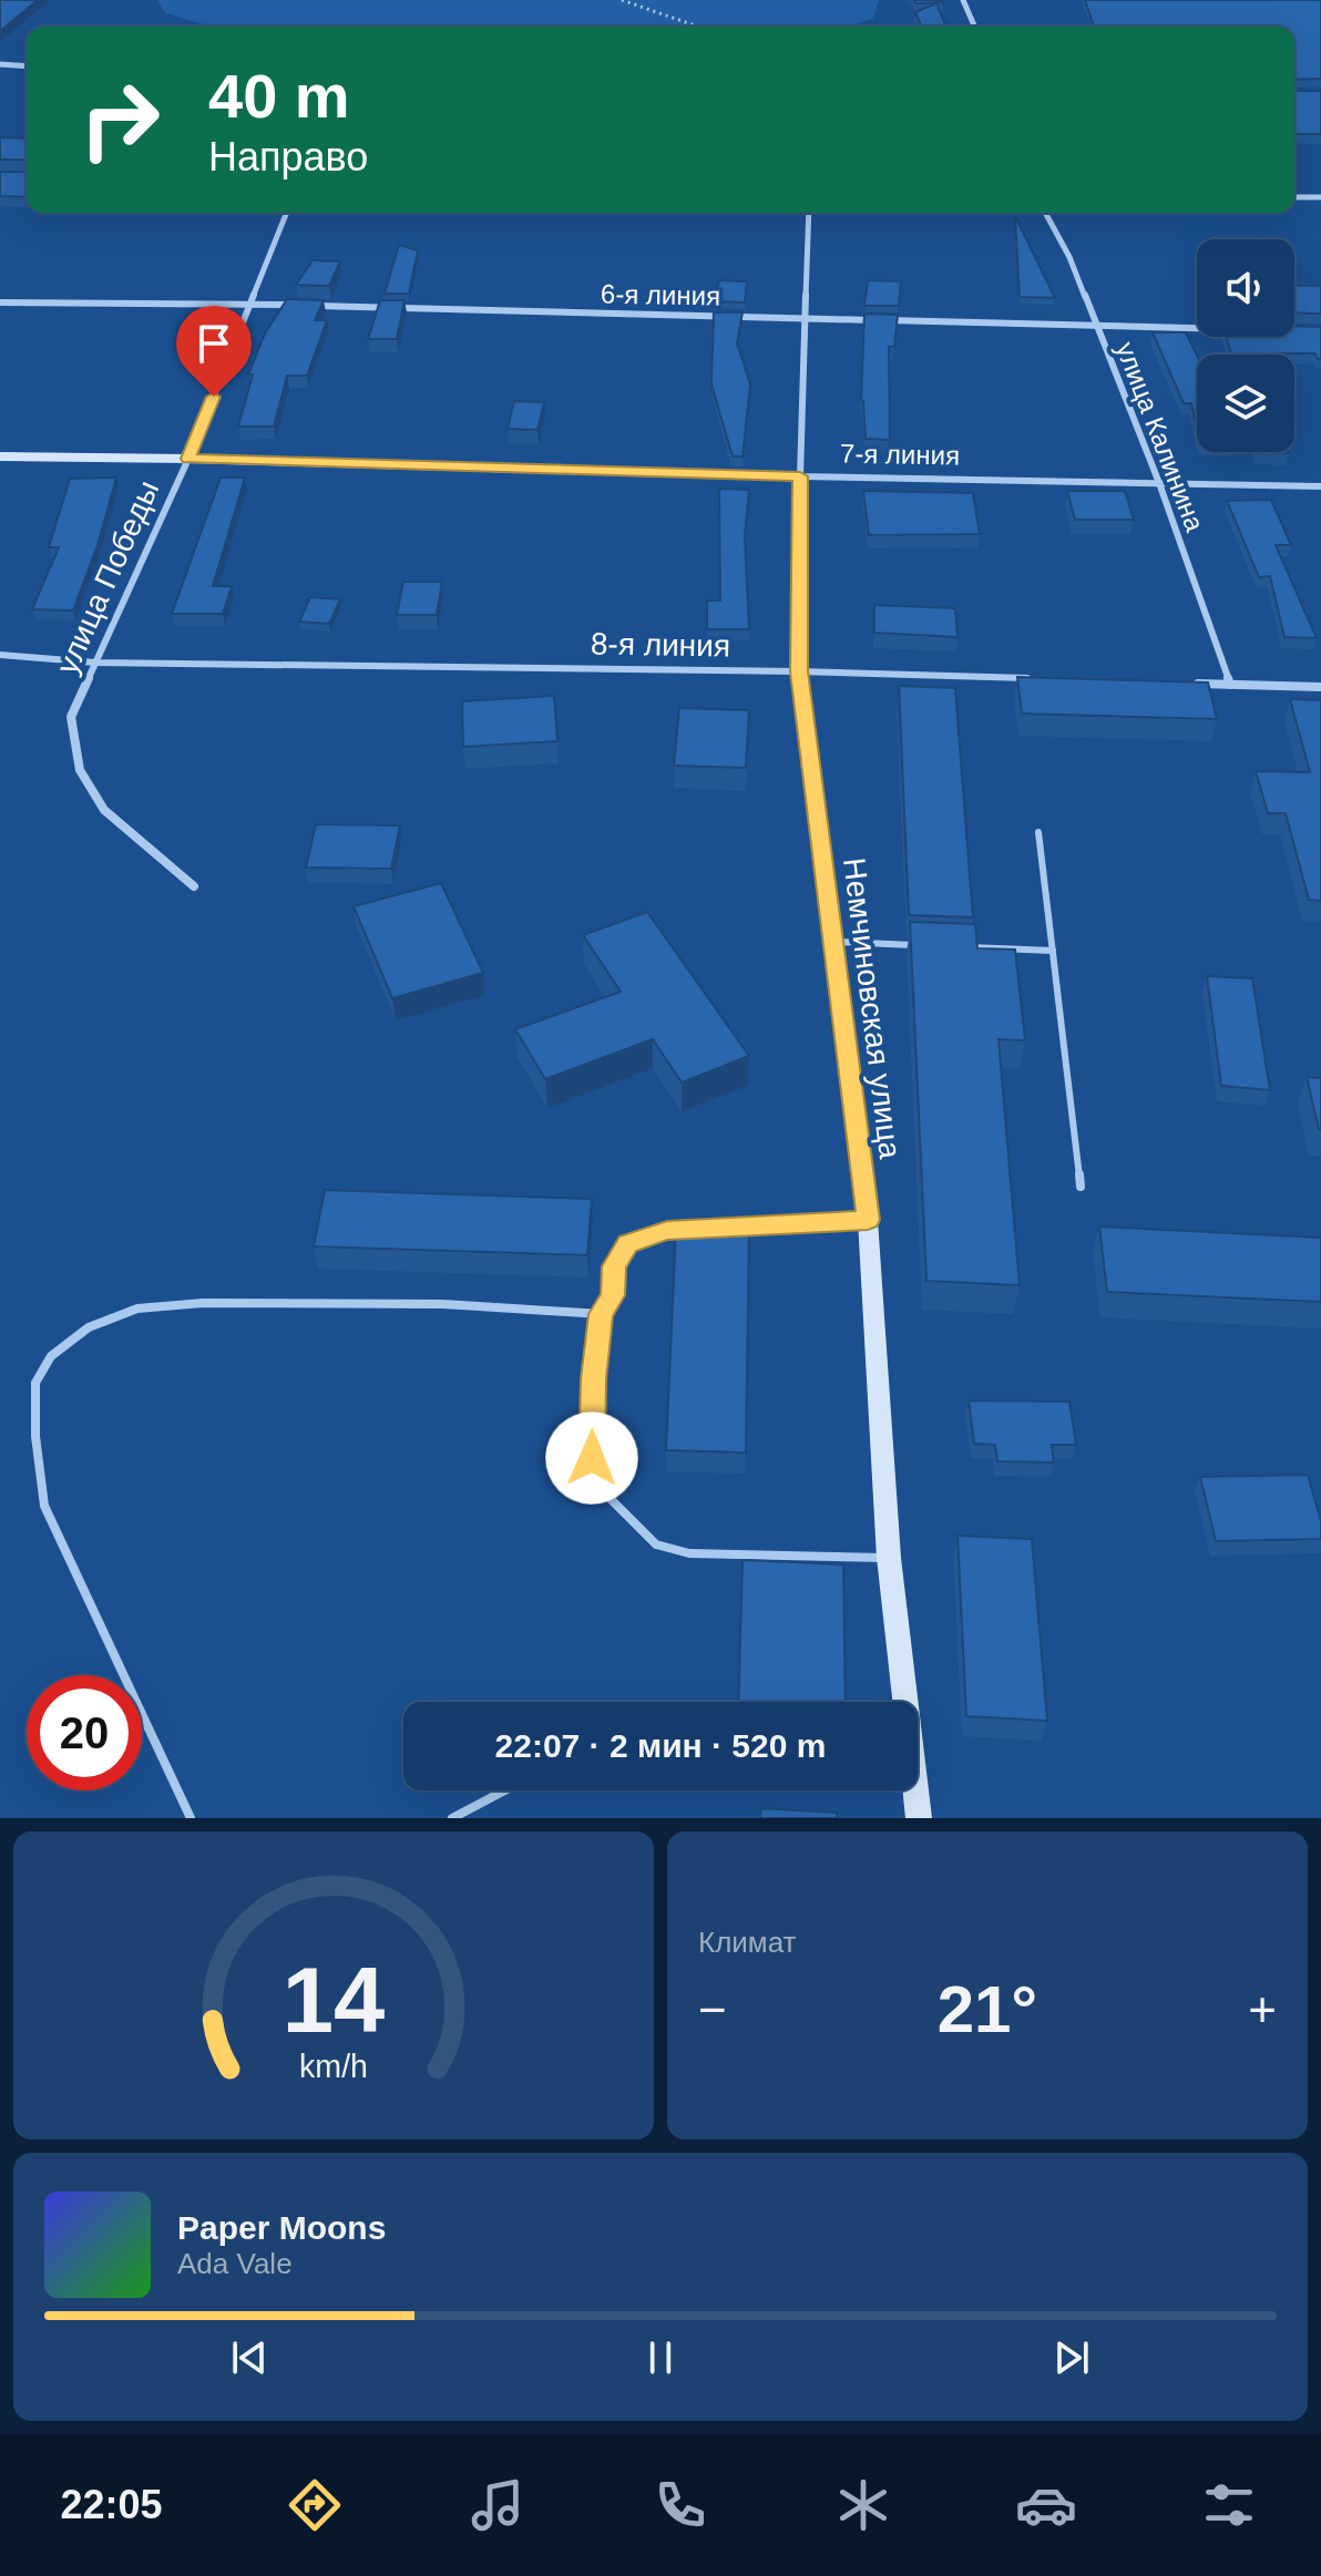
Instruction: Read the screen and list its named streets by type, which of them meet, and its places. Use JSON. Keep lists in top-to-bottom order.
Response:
{
  "streets": {
    "main road": ["7-я линия", "Немчиновская улица"],
    "street": [
      "6-я линия",
      "улица Калинина",
      "улица Победы",
      "8-я линия"
    ]
  },
  "crossings": [
    ["6-я линия", "улица Калинина"],
    ["6-я линия", "улица Победы"],
    ["6-я линия", "Немчиновская улица"],
    ["улица Калинина", "7-я линия"],
    ["7-я линия", "улица Победы"],
    ["7-я линия", "Немчиновская улица"],
    ["улица Победы", "8-я линия"],
    ["8-я линия", "Немчиновская улица"]
  ],
  "page": {
    "turn": ["40 m", "Направо"],
    "limit": "20",
    "trip": "22:07 · 2 мин · 520 m",
    "tile": "Климат",
    "heat": ["−", "21°", "+"],
    "song": ["Paper Moons", "Ada Vale"],
    "tabs": "22:05",
    "gauge": ["14", "km/h"]
  }
}
